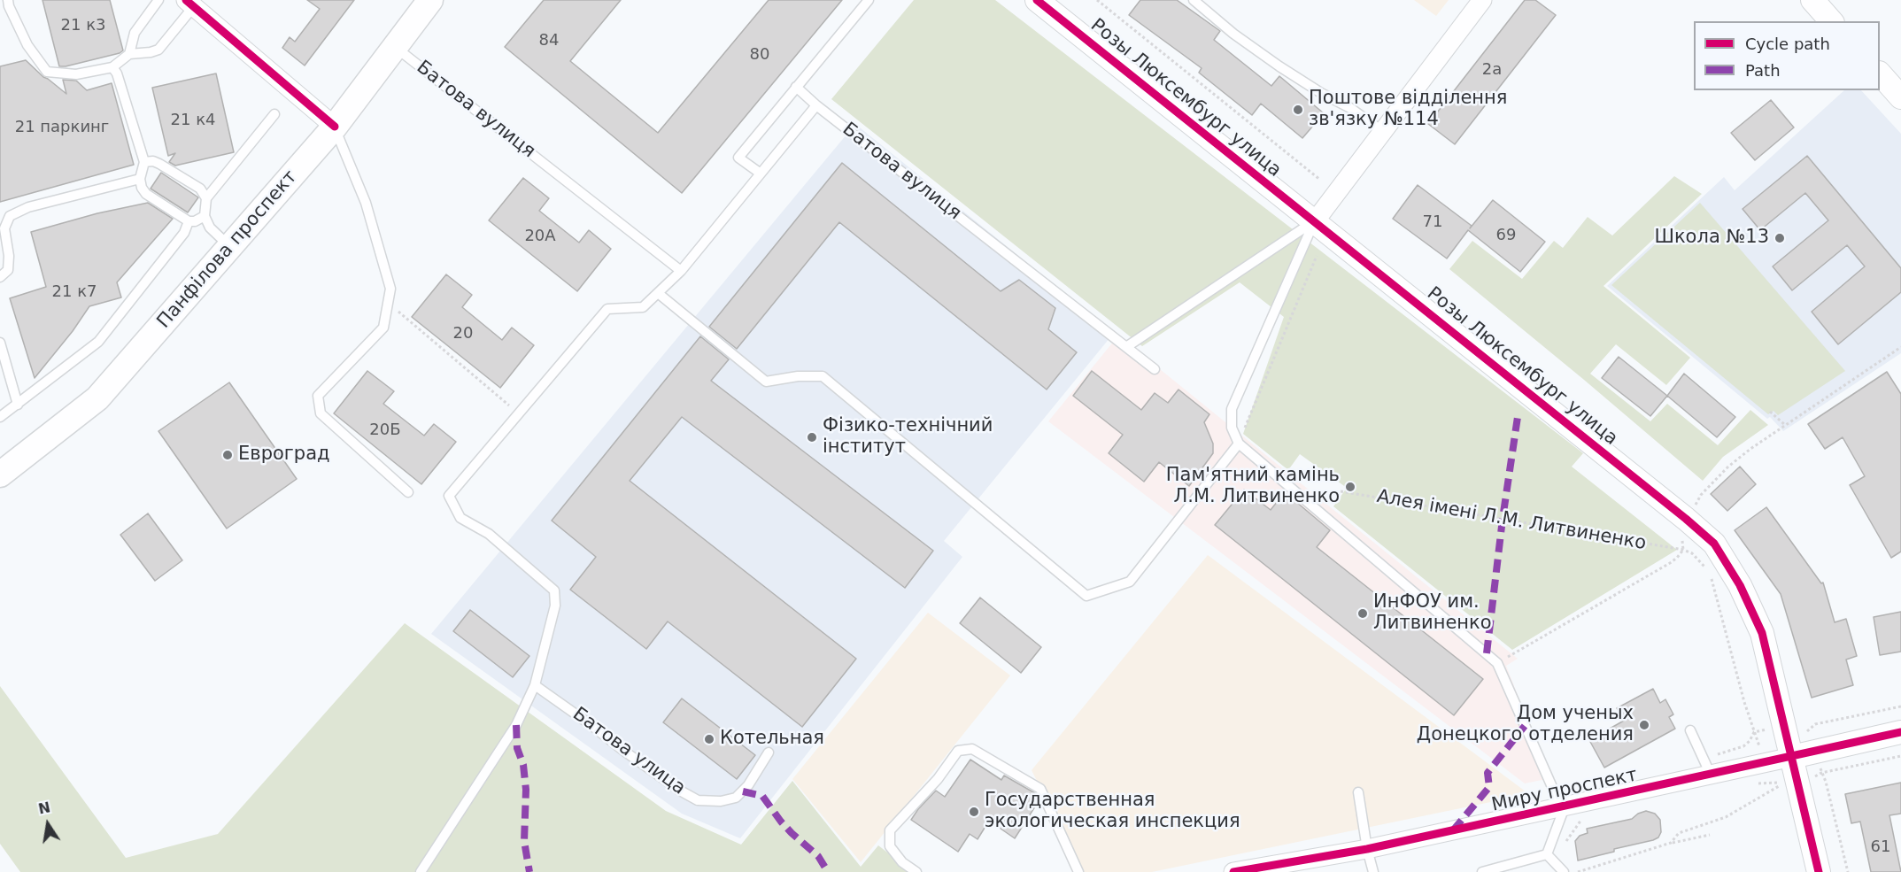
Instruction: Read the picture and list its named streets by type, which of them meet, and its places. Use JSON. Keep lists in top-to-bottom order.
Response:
{
  "streets": {
    "main road": ["Панфілова проспект"],
    "street": ["Розы Люксембург улица", "Миру проспект"],
    "lane": ["Батова вулиця", "Батова улица"],
    "path": ["Алея імені Л.М. Литвиненко"]
  },
  "crossings": [
    ["Розы Люксембург улица", "Миру проспект"],
    ["Батова вулиця", "Панфілова проспект"]
  ],
  "places": [
    "Поштове відділення зв'язку №114",
    "Школа №13",
    "Фізико-технічний інститут",
    "Евроград",
    "Пам'ятний камінь Л.М. Литвиненко",
    "ИнФОУ им. Литвиненко",
    "Дом ученых Донецкого отделения",
    "Котельная",
    "Государственная экологическая инспекция"
  ],
  "house_numbers": [
    "21 к3",
    "84",
    "80",
    "2а",
    "21 к4",
    "21 паркинг",
    "71",
    "69",
    "20А",
    "21 к7",
    "20",
    "20Б",
    "61"
  ],
  "legend": ["Cycle path", "Path"],
  "north": "top"
}
